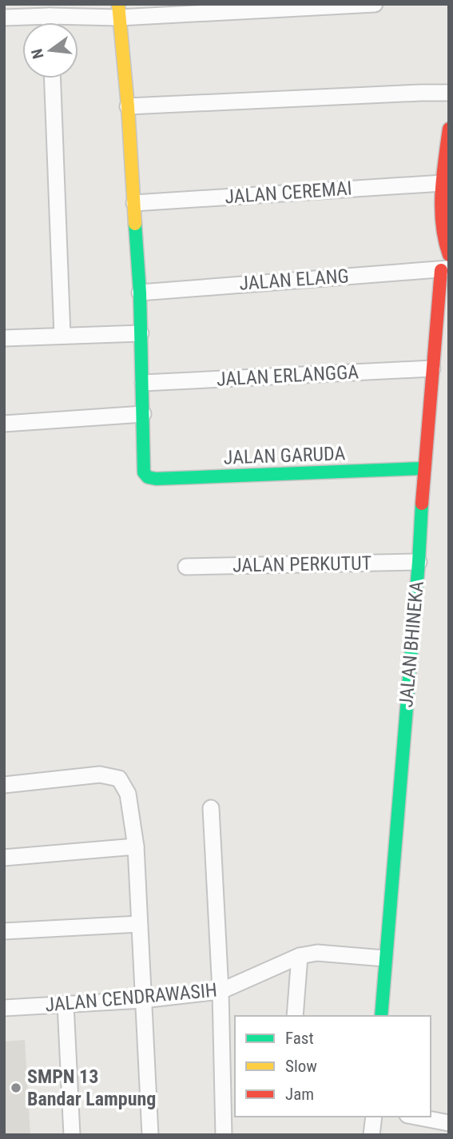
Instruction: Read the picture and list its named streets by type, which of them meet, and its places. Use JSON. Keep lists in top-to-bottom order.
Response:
{
  "streets": {
    "street": [
      "JALAN CEREMAI",
      "JALAN ELANG",
      "JALAN ERLANGGA",
      "JALAN GARUDA",
      "JALAN PERKUTUT",
      "JALAN BHINEKA",
      "JALAN CENDRAWASIH"
    ]
  },
  "crossings": [
    ["JALAN ELANG", "JALAN BHINEKA"],
    ["JALAN ERLANGGA", "JALAN BHINEKA"],
    ["JALAN GARUDA", "JALAN BHINEKA"],
    ["JALAN PERKUTUT", "JALAN BHINEKA"],
    ["JALAN BHINEKA", "JALAN CENDRAWASIH"]
  ],
  "places": ["SMPN 13 Bandar Lampung"],
  "legend": ["Fast", "Slow", "Jam"],
  "north": "left"
}
